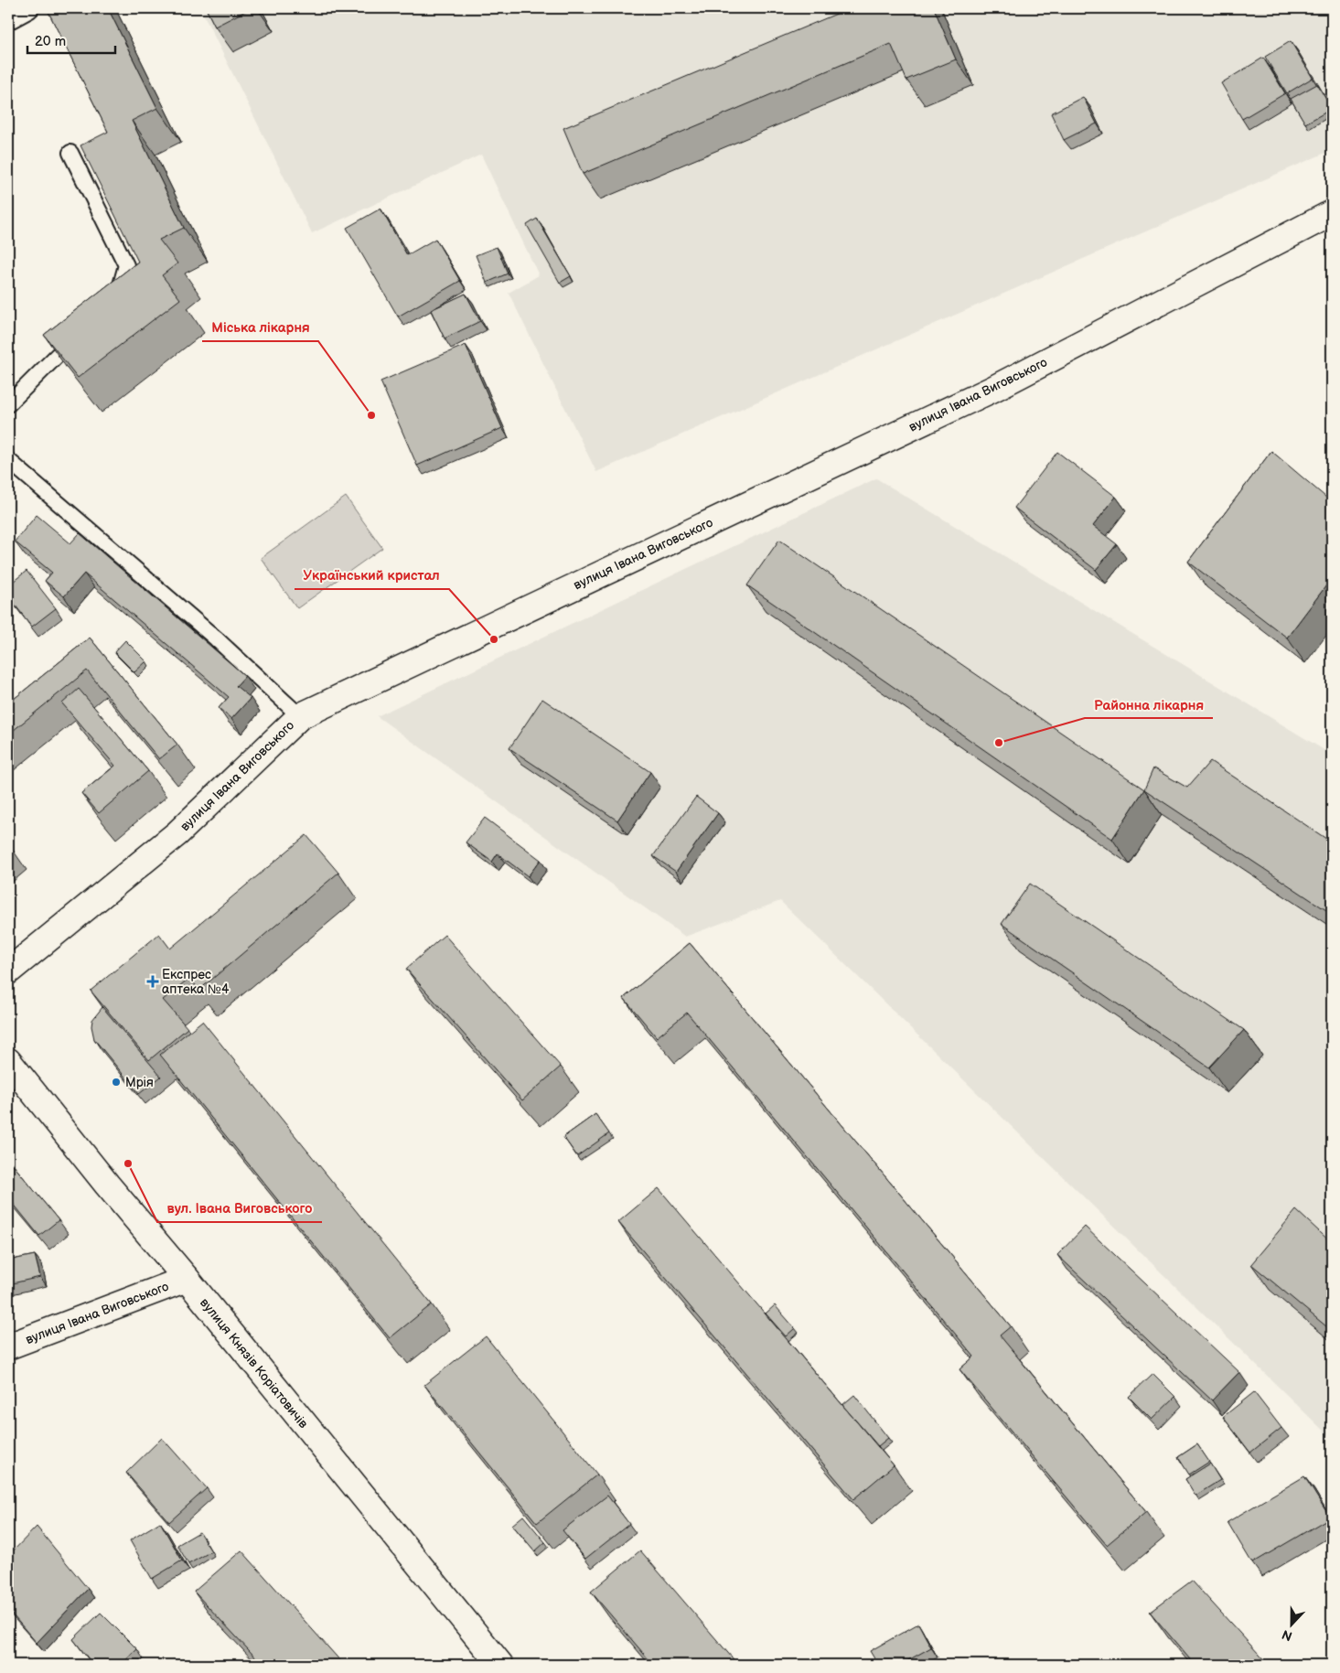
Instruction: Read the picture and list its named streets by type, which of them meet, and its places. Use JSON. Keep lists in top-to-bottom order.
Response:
{
  "streets": {
    "street": ["вулиця Івана Виговського", "вулиця Князів Коріатовичів"]
  },
  "crossings": [
    ["вулиця Івана Виговського", "вулиця Князів Коріатовичів"]
  ],
  "places": {
    "other": [
      "Міська лікарня",
      "Український кристал",
      "Районна лікарня",
      "Мрія",
      "вул. Івана Виговського"
    ],
    "health": ["Експрес аптека №4"]
  },
  "scale_bar": "20 m",
  "north": "bottom"
}
